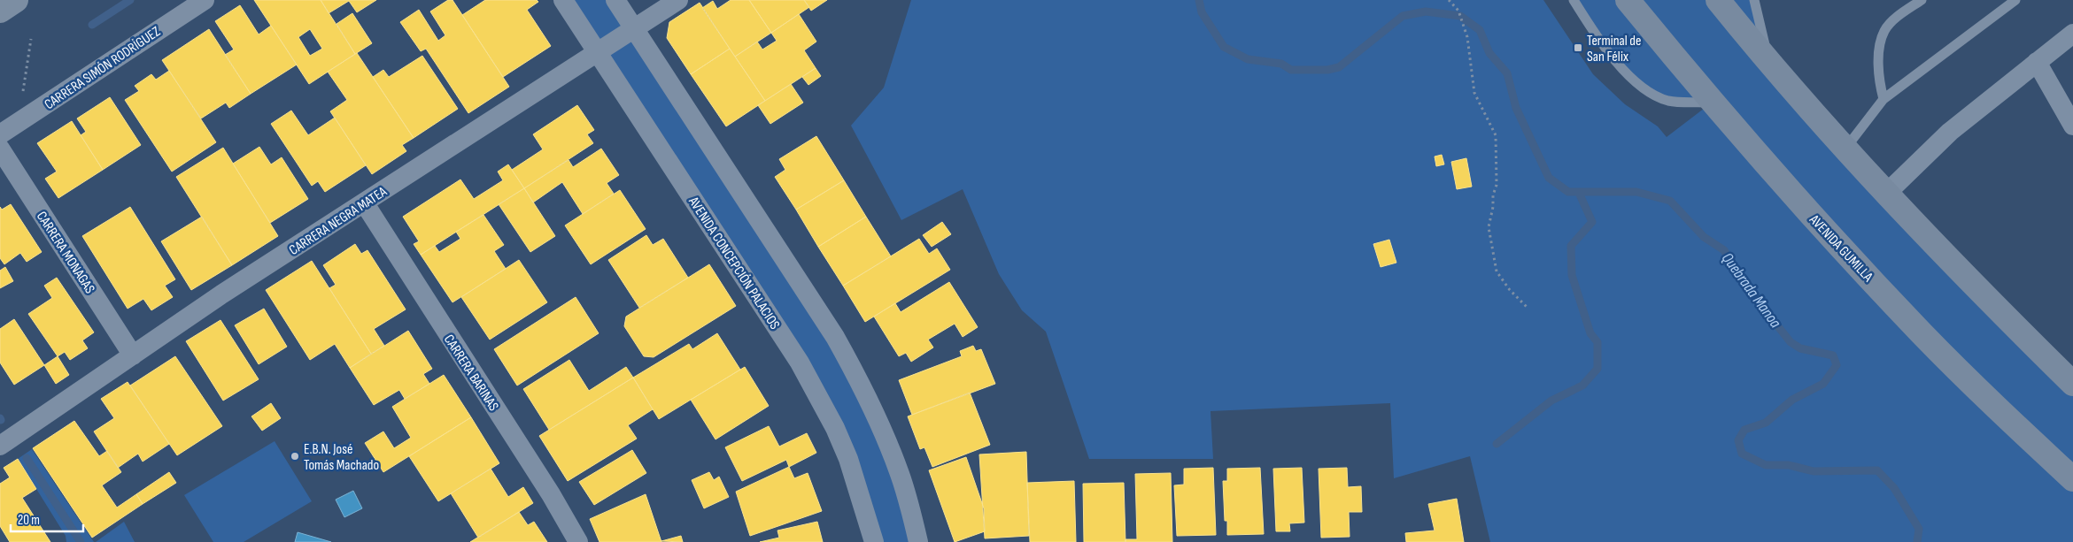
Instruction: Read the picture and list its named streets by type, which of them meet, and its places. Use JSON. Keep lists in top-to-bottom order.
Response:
{
  "streets": {
    "main road": ["AVENIDA GUMILLA"],
    "street": [
      "CARRERA SIMÓN RODRÍGUEZ",
      "CARRERA NEGRA MATEA",
      "CARRERA MONAGAS",
      "AVENIDA CONCEPCIÓN PALACIOS",
      "CARRERA BARINAS"
    ]
  },
  "crossings": [
    ["CARRERA NEGRA MATEA", "CARRERA MONAGAS"],
    ["CARRERA NEGRA MATEA", "AVENIDA CONCEPCIÓN PALACIOS"],
    ["CARRERA NEGRA MATEA", "CARRERA BARINAS"]
  ],
  "water": ["Quebrada Manoa"],
  "places": {
    "transit": ["Terminal de San Félix"],
    "other": ["E.B.N. José Tomás Machado"]
  },
  "scale_bar": "20 m"
}
